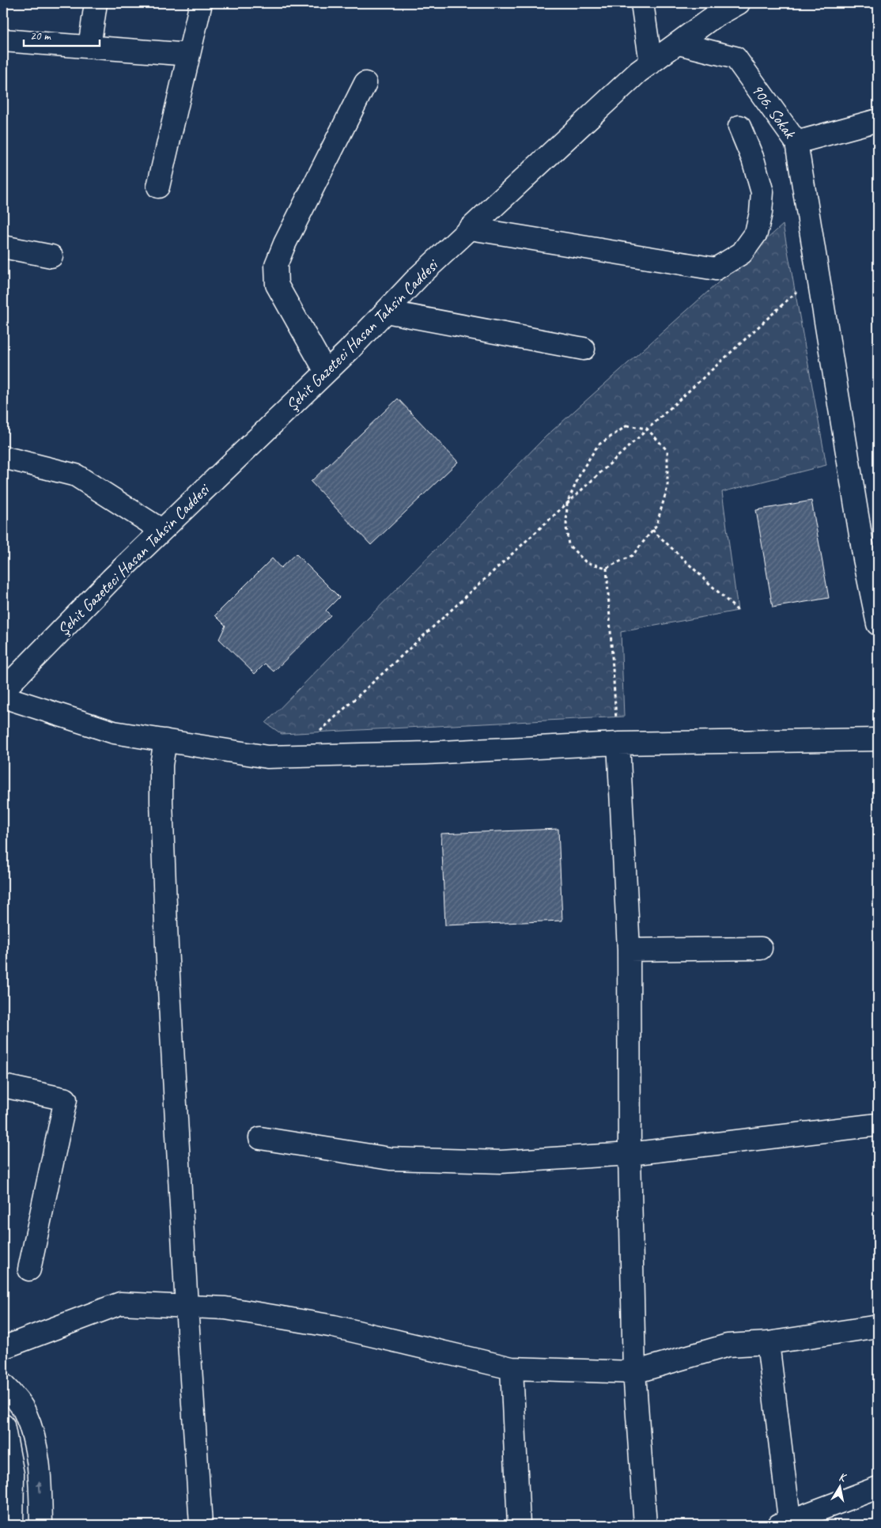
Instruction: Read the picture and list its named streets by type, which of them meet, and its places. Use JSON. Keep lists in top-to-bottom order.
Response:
{
  "streets": {
    "street": ["906. Sokak", "Şehit Gazeteci Hasan Tahsin Caddesi"]
  },
  "crossings": [
    ["906. Sokak", "Şehit Gazeteci Hasan Tahsin Caddesi"]
  ],
  "scale_bar": "20 m",
  "north": "top"
}
